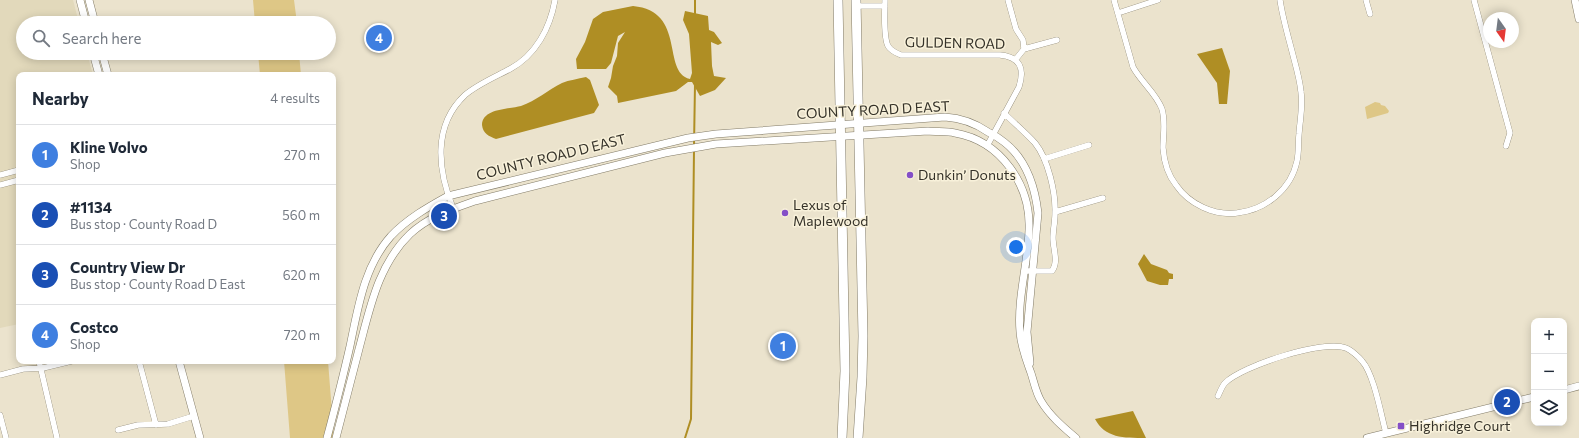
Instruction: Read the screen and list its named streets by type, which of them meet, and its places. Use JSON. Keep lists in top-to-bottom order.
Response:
{
  "streets": {
    "street": ["GULDEN ROAD", "COUNTY ROAD D EAST"]
  },
  "crossings": [
    ["GULDEN ROAD", "COUNTY ROAD D EAST"]
  ],
  "places": {
    "other": ["Dunkin’ Donuts", "Lexus of Maplewood"],
    "transit": ["Highridge Court"]
  },
  "north": "bottom",
  "page": {
    "search": "Search here",
    "pins": [
      "4",
      "3",
      "1",
      "2"
    ],
    "heading": ["Nearby", "4 results"],
    "list": [
      {
        "mark": "1",
        "name": "Kline Volvo",
        "note": "Shop",
        "value": "270 m"
      },
      {
        "mark": "2",
        "name": "#1134",
        "note": "Bus stop · County Road D",
        "value": "560 m"
      },
      {
        "mark": "3",
        "name": "Country View Dr",
        "note": "Bus stop · County Road D East",
        "value": "620 m"
      },
      {
        "mark": "4",
        "name": "Costco",
        "note": "Shop",
        "value": "720 m"
      }
    ],
    "map_buttons": ["+", "−"]
  }
}
